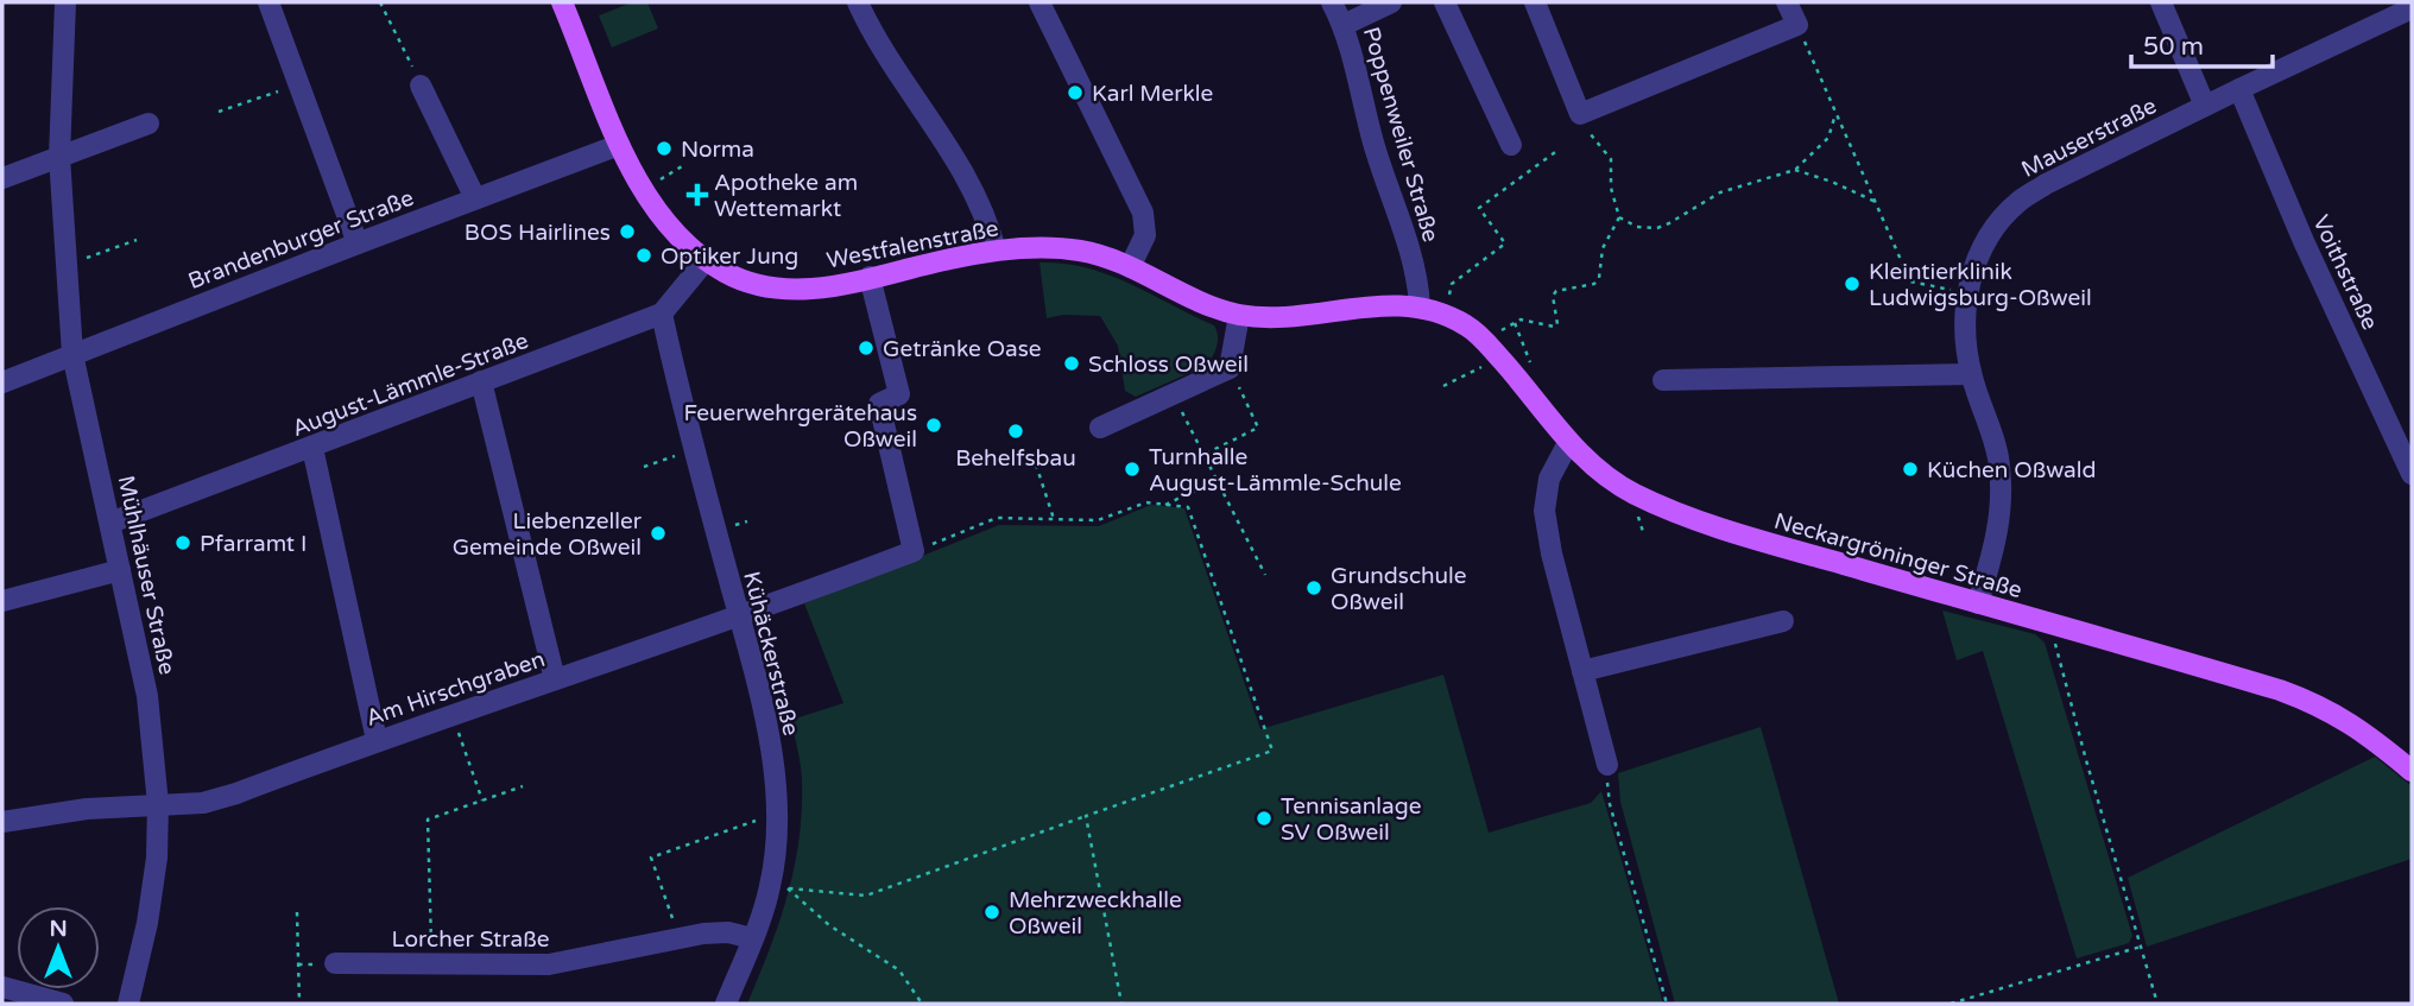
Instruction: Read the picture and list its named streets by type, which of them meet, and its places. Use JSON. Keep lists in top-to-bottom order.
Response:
{
  "streets": {
    "main road": ["Westfalenstraße", "Neckargröninger Straße"],
    "street": [
      "Poppenweiler Straße",
      "Mauserstraße",
      "Brandenburger Straße",
      "Voithstraße",
      "August-Lämmle-Straße",
      "Mühlhäuser Straße",
      "Kühäckerstraße",
      "Am Hirschgraben",
      "Lorcher Straße"
    ]
  },
  "crossings": [
    ["Poppenweiler Straße", "Westfalenstraße"],
    ["Poppenweiler Straße", "Neckargröninger Straße"],
    ["Mauserstraße", "Voithstraße"],
    ["Mauserstraße", "Neckargröninger Straße"],
    ["Brandenburger Straße", "Westfalenstraße"],
    ["Brandenburger Straße", "Mühlhäuser Straße"],
    ["Westfalenstraße", "Neckargröninger Straße"],
    ["August-Lämmle-Straße", "Mühlhäuser Straße"],
    ["August-Lämmle-Straße", "Kühäckerstraße"],
    ["Mühlhäuser Straße", "Am Hirschgraben"],
    ["Kühäckerstraße", "Am Hirschgraben"],
    ["Kühäckerstraße", "Lorcher Straße"]
  ],
  "places": {
    "other": [
      "Karl Merkle",
      "Norma",
      "BOS Hairlines",
      "Optiker Jung",
      "Kleintierklinik Ludwigsburg-Oßweil",
      "Getränke Oase",
      "Schloss Oßweil",
      "Feuerwehrgerätehaus Oßweil",
      "Behelfsbau",
      "Turnhalle August-Lämmle-Schule",
      "Küchen Oßwald",
      "Liebenzeller Gemeinde Oßweil",
      "Pfarramt I",
      "Grundschule Oßweil",
      "Tennisanlage SV Oßweil",
      "Mehrzweckhalle Oßweil"
    ],
    "health": ["Apotheke am Wettemarkt"]
  },
  "scale_bar": "50 m",
  "north": "top"
}
